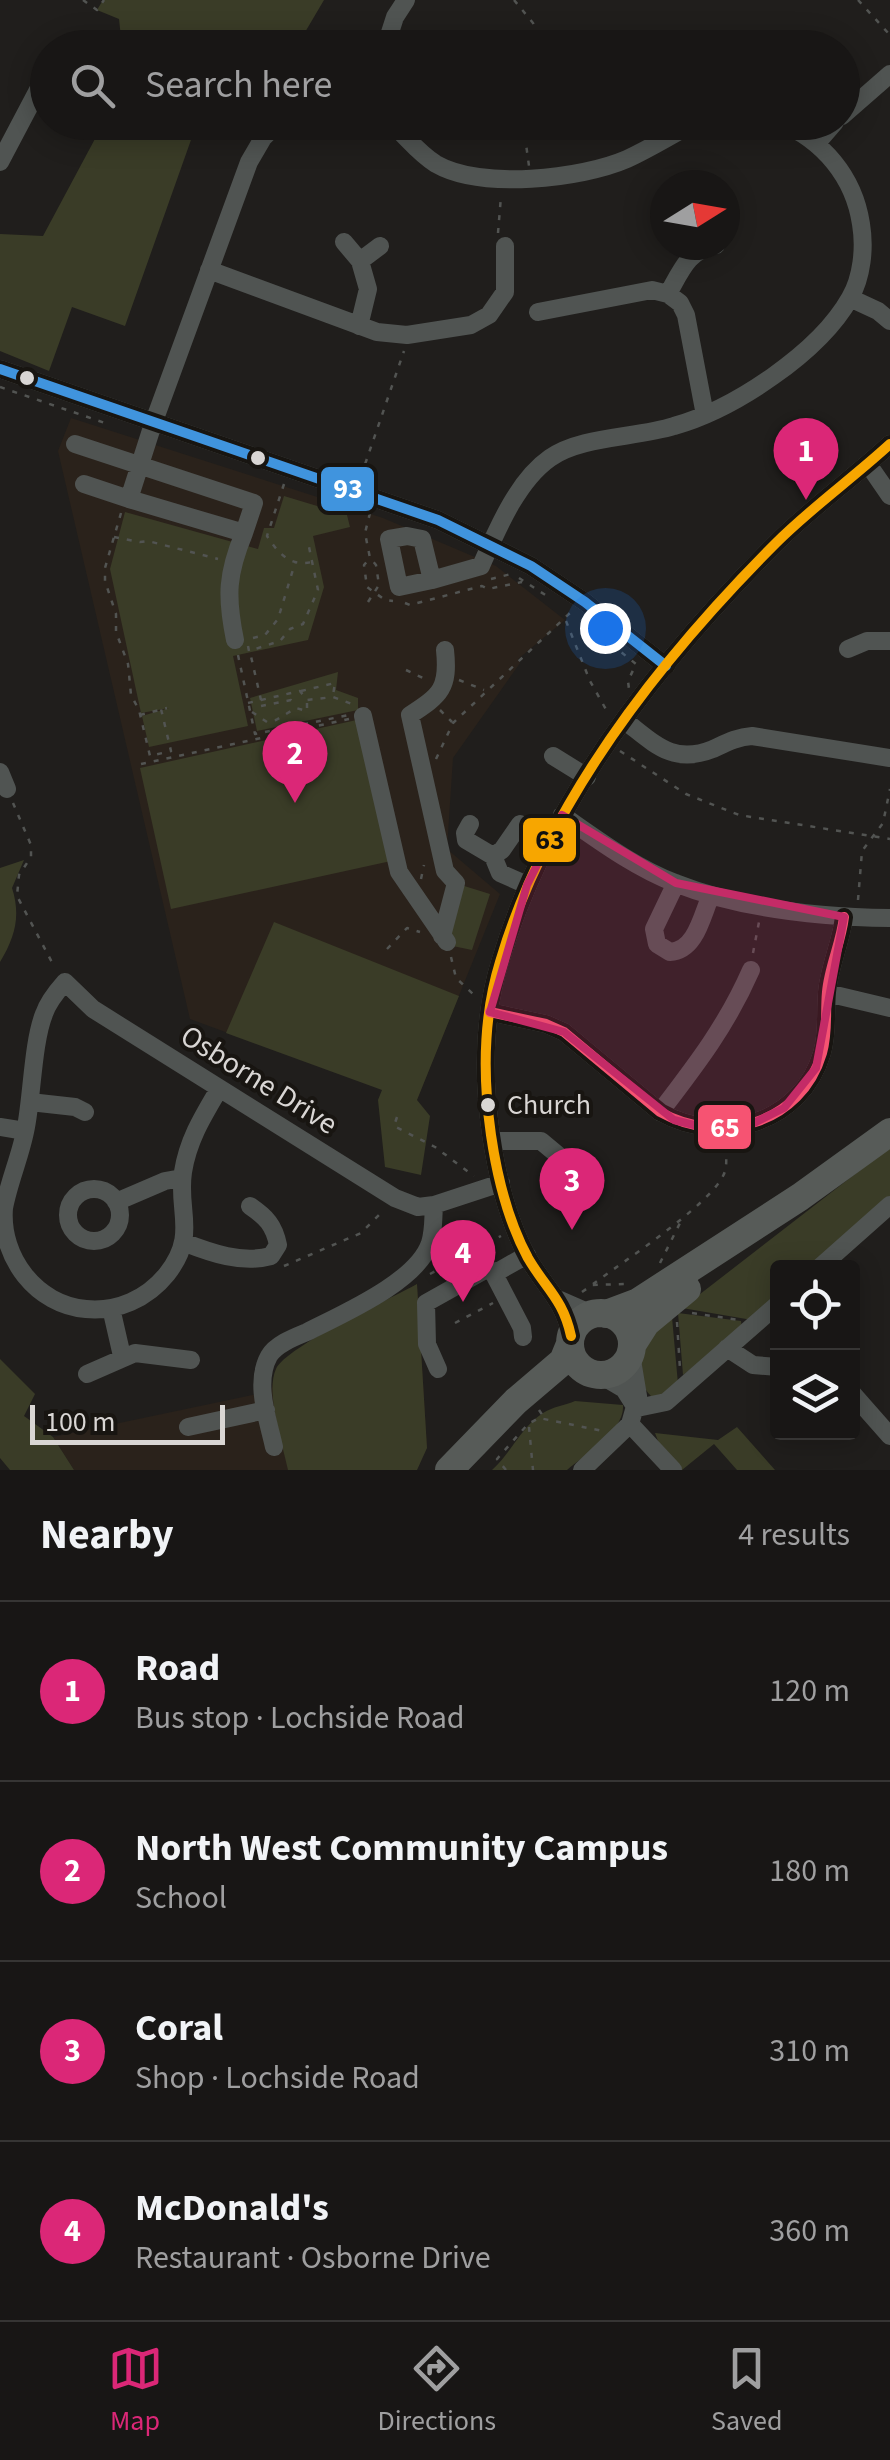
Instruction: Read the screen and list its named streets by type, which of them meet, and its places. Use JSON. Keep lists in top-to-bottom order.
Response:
{
  "streets": {
    "street": ["Osborne Drive"]
  },
  "places": ["Church"],
  "lines": ["transit line 93", "transit line 63", "transit line 65"],
  "scale_bar": "100 m",
  "north": "right",
  "page": {
    "search": "Search here",
    "pins": [
      "1",
      "2",
      "3",
      "4"
    ],
    "scale": "100 m",
    "heading": ["Nearby", "4 results"],
    "list": [
      {
        "mark": "1",
        "name": "Road",
        "note": "Bus stop · Lochside Road",
        "value": "120 m"
      },
      {
        "mark": "2",
        "name": "North West Community Campus",
        "note": "School",
        "value": "180 m"
      },
      {
        "mark": "3",
        "name": "Coral",
        "note": "Shop · Lochside Road",
        "value": "310 m"
      },
      {
        "mark": "4",
        "name": "McDonald's",
        "note": "Restaurant · Osborne Drive",
        "value": "360 m"
      }
    ],
    "nav": ["Map", "Directions", "Saved"]
  }
}
